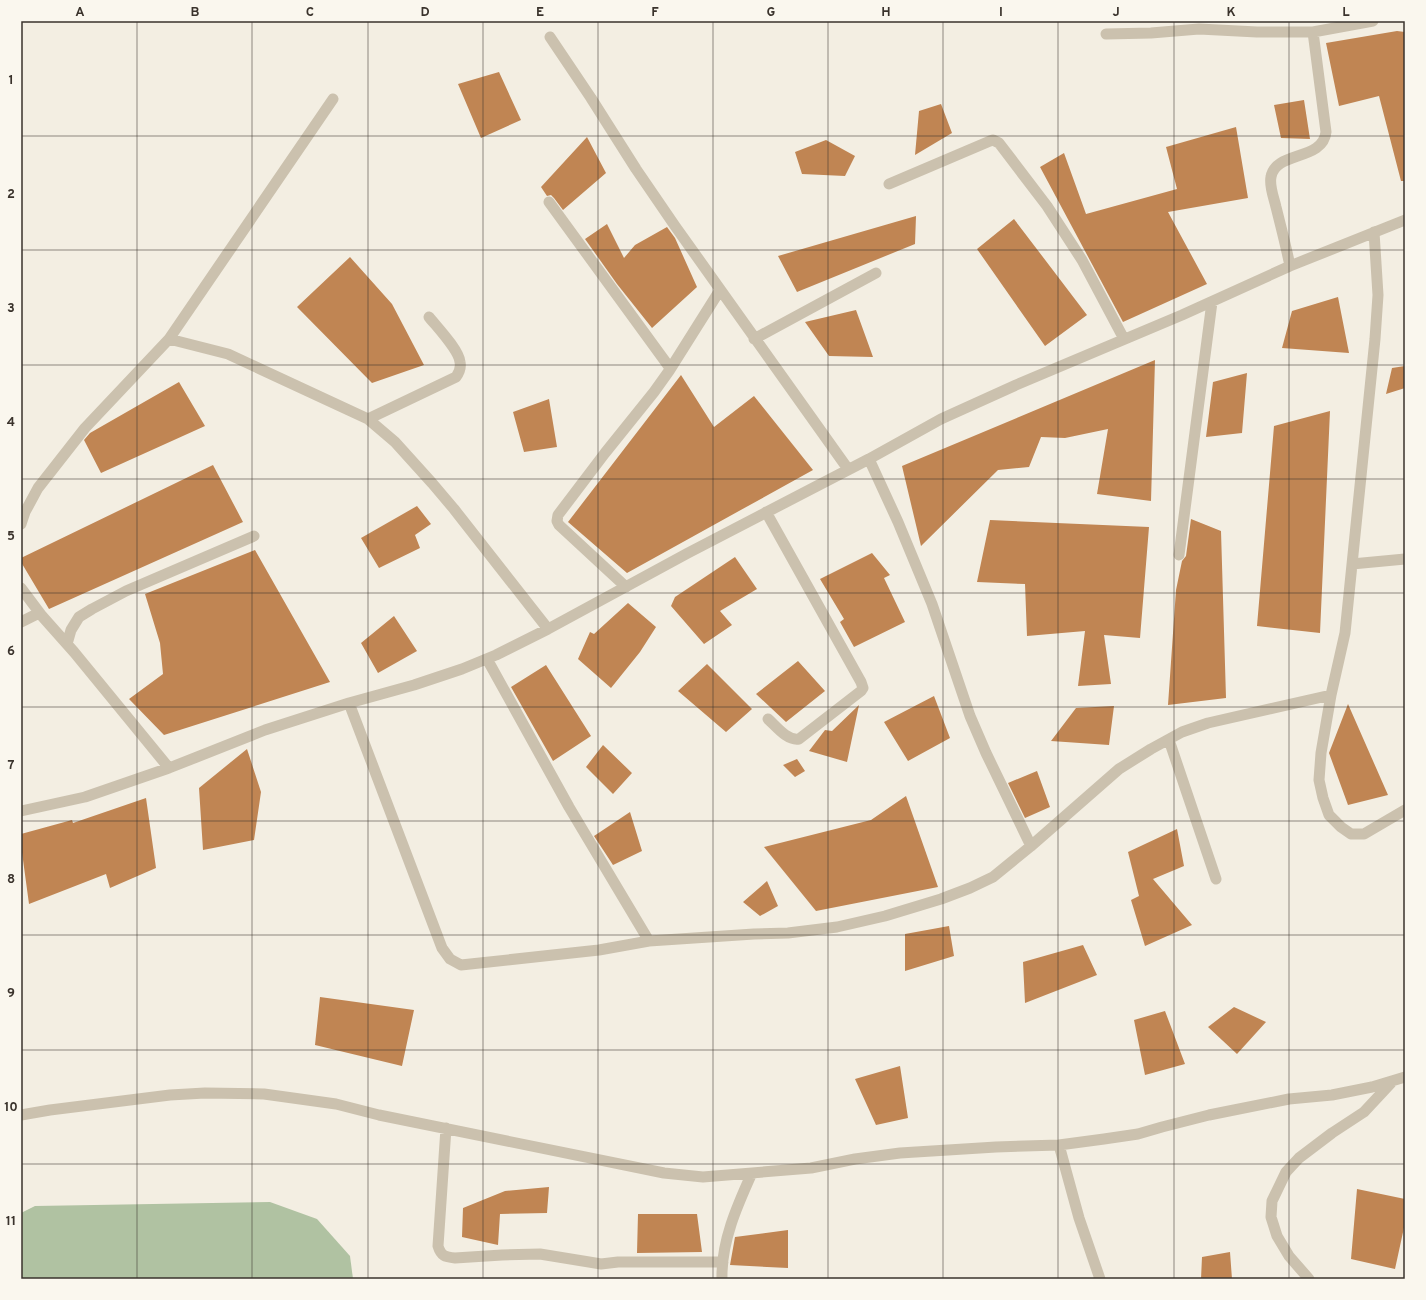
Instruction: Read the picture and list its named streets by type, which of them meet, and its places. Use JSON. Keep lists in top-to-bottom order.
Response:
{
  "grid": {
    "columns": [
      "A",
      "B",
      "C",
      "D",
      "E",
      "F",
      "G",
      "H",
      "I",
      "J",
      "K",
      "L"
    ],
    "rows": [
      "1",
      "2",
      "3",
      "4",
      "5",
      "6",
      "7",
      "8",
      "9",
      "10",
      "11"
    ]
  }
}
